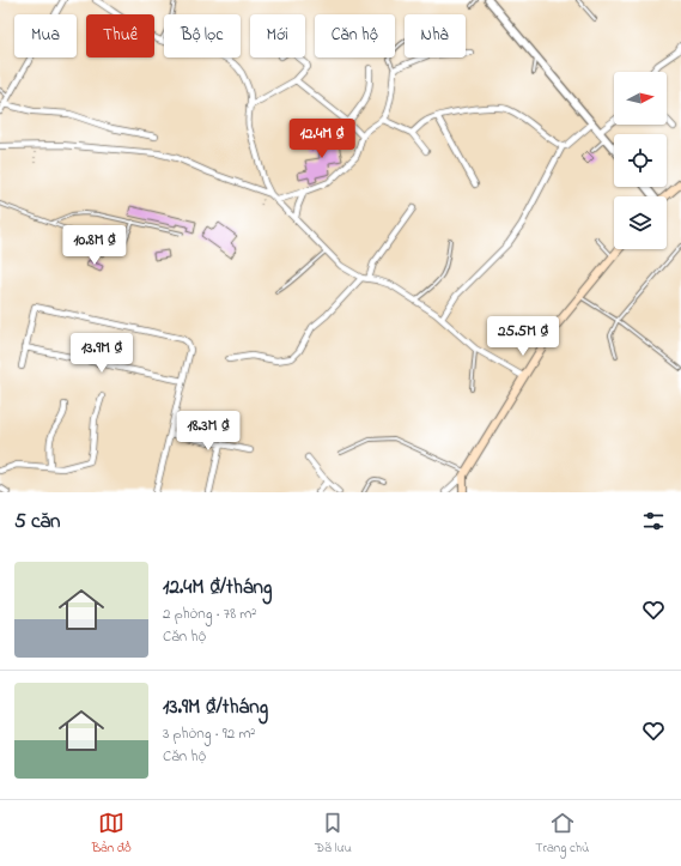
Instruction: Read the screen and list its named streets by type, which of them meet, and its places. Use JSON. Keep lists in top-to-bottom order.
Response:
{
  "north": "right",
  "page": {
    "chip": [
      "Mua",
      "Thuê",
      "Bộ lọc",
      "Mới",
      "Căn hộ",
      "Nhà"
    ],
    "price": [
      "12.4M ₫",
      "10.8M ₫",
      "25.5M ₫",
      "13.9M ₫",
      "18.3M ₫"
    ],
    "heading": "5 căn",
    "list": [
      {
        "name": "12.4M ₫/tháng",
        "note": "2 phòng · 78 m² · Căn hộ"
      },
      {
        "name": "13.9M ₫/tháng",
        "note": "3 phòng · 92 m² · Căn hộ"
      }
    ],
    "tabs": ["Bản đồ", "Đã lưu", "Trang chủ"]
  }
}
